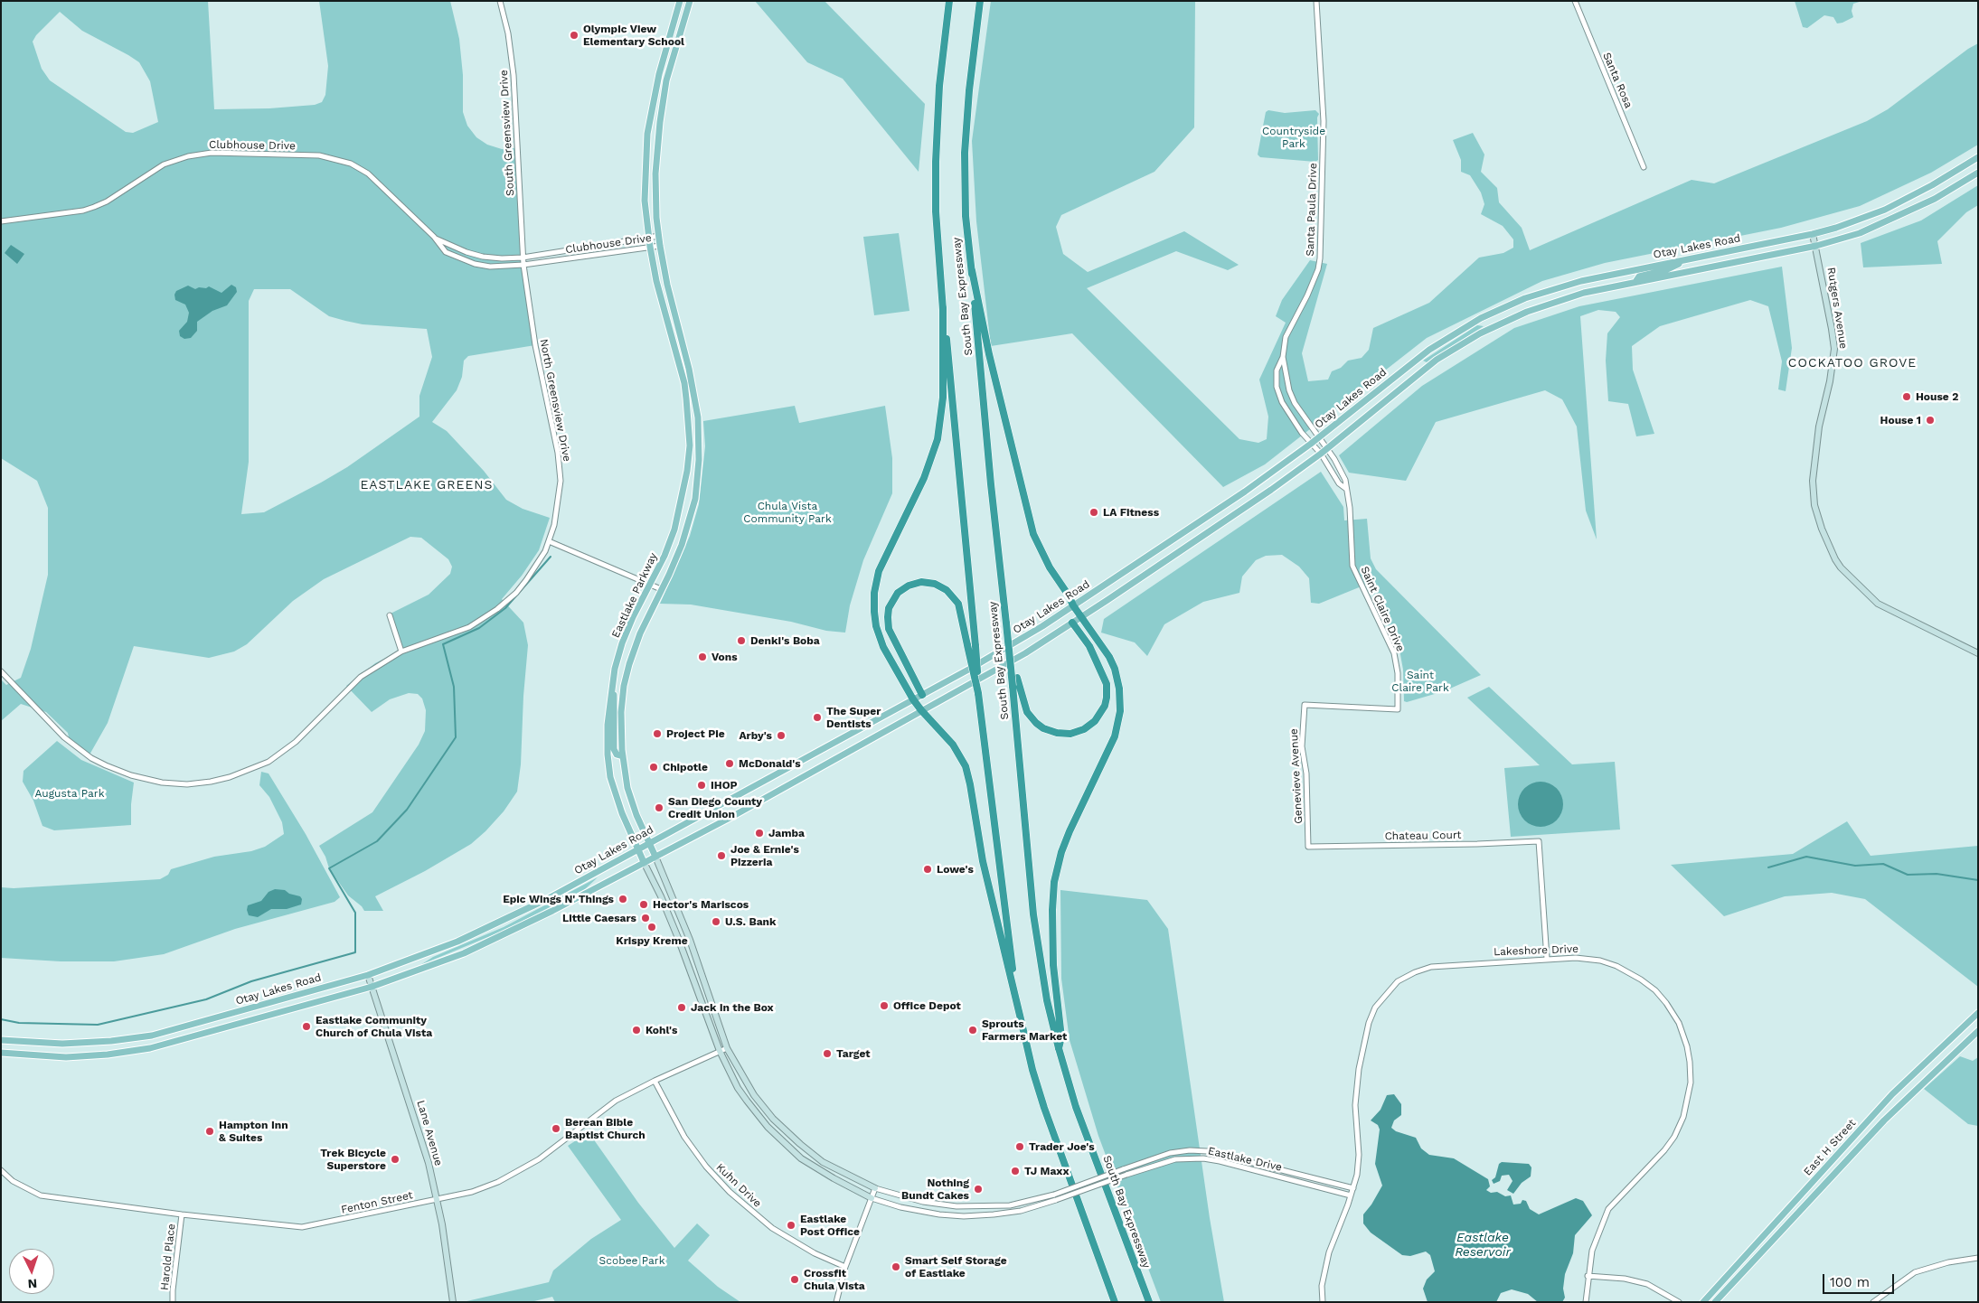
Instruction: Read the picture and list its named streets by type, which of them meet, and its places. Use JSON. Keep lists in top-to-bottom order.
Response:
{
  "streets": {
    "highway": ["South Bay Expressway"],
    "main road": [
      "Otay Lakes Road",
      "Rutgers Avenue",
      "Eastlake Parkway",
      "Lane Avenue",
      "East H Street"
    ],
    "street": [
      "Santa Rosa",
      "South Greensview Drive",
      "Clubhouse Drive",
      "Santa Paula Drive",
      "North Greensview Drive",
      "Saint Claire Drive",
      "Genevieve Avenue",
      "Chateau Court",
      "Lakeshore Drive",
      "Eastlake Drive",
      "Kuhn Drive",
      "Fenton Street",
      "Harold Place"
    ]
  },
  "crossings": [
    ["South Greensview Drive", "Clubhouse Drive"],
    ["South Greensview Drive", "North Greensview Drive"],
    ["Clubhouse Drive", "North Greensview Drive"],
    ["Clubhouse Drive", "Eastlake Parkway"],
    ["Santa Paula Drive", "Otay Lakes Road"],
    ["Santa Paula Drive", "Saint Claire Drive"],
    ["Otay Lakes Road", "Rutgers Avenue"],
    ["Otay Lakes Road", "Eastlake Parkway"],
    ["Otay Lakes Road", "Saint Claire Drive"],
    ["Otay Lakes Road", "Lane Avenue"],
    ["Eastlake Parkway", "Eastlake Drive"],
    ["Eastlake Parkway", "Fenton Street"],
    ["Saint Claire Drive", "Genevieve Avenue"],
    ["Genevieve Avenue", "Chateau Court"],
    ["Chateau Court", "Lakeshore Drive"],
    ["Lakeshore Drive", "Eastlake Drive"],
    ["Lane Avenue", "Fenton Street"],
    ["Kuhn Drive", "Fenton Street"],
    ["Fenton Street", "Harold Place"]
  ],
  "districts": ["COCKATOO GROVE", "EASTLAKE GREENS"],
  "water": ["Eastlake Reservoir"],
  "parks": [
    "Countryside Park",
    "Chula Vista Community Park",
    "Saint Claire Park",
    "Augusta Park",
    "Scobee Park"
  ],
  "places": [
    "Olympic View Elementary School",
    "House 2",
    "House 1",
    "LA Fitness",
    "Denki's Boba",
    "Vons",
    "The Super Dentists",
    "Project Pie",
    "Arby's",
    "McDonald's",
    "Chipotle",
    "IHOP",
    "San Diego County Credit Union",
    "Jamba",
    "Joe & Ernie's Pizzeria",
    "Lowe's",
    "Epic Wings N' Things",
    "Hector's Mariscos",
    "Little Caesars",
    "U.S. Bank",
    "Krispy Kreme",
    "Office Depot",
    "Jack in the Box",
    "Eastlake Community Church of Chula Vista",
    "Kohl's",
    "Sprouts Farmers Market",
    "Target",
    "Berean Bible Baptist Church",
    "Hampton Inn & Suites",
    "Trader Joe's",
    "Trek Bicycle Superstore",
    "TJ Maxx",
    "Nothing Bundt Cakes",
    "Eastlake Post Office",
    "Smart Self Storage of Eastlake",
    "Crossfit Chula Vista"
  ],
  "scale_bar": "100 m",
  "north": "bottom"
}
